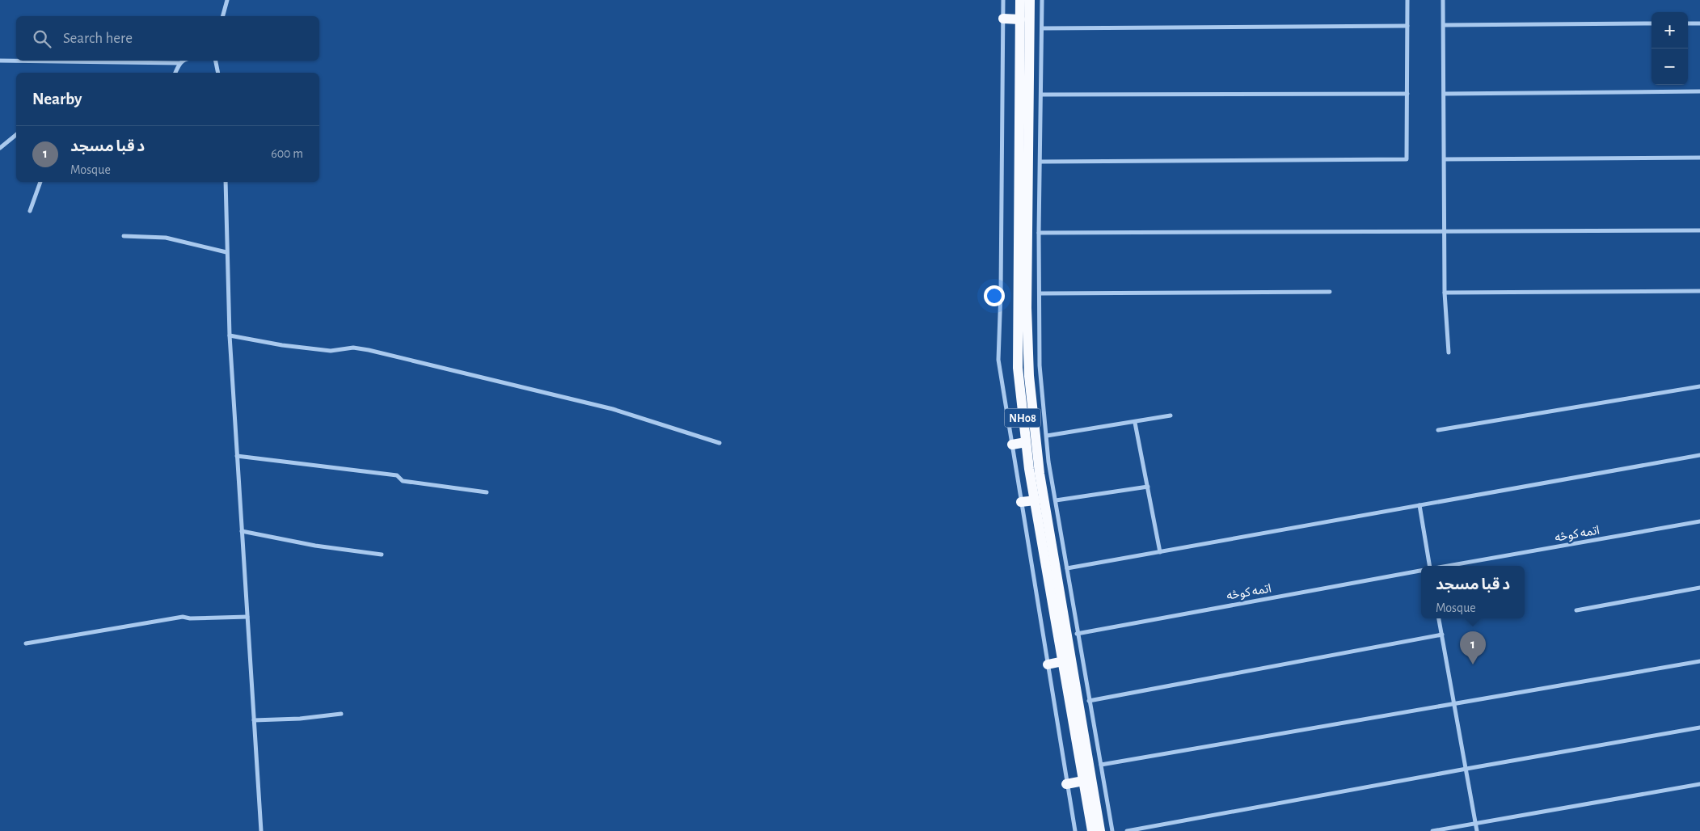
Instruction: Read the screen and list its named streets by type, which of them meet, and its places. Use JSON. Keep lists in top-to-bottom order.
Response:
{
  "streets": {
    "highway": ["NH08"],
    "street": ["اتمه کوڅه"]
  },
  "page": {
    "map_buttons": ["+", "−"],
    "search": "Search here",
    "heading": "Nearby",
    "list": [
      {
        "mark": "1",
        "name": "د قبا مسجد",
        "note": "Mosque",
        "value": "600 m"
      }
    ],
    "popup": ["د قبا مسجد", "Mosque"],
    "pins": "1"
  }
}
